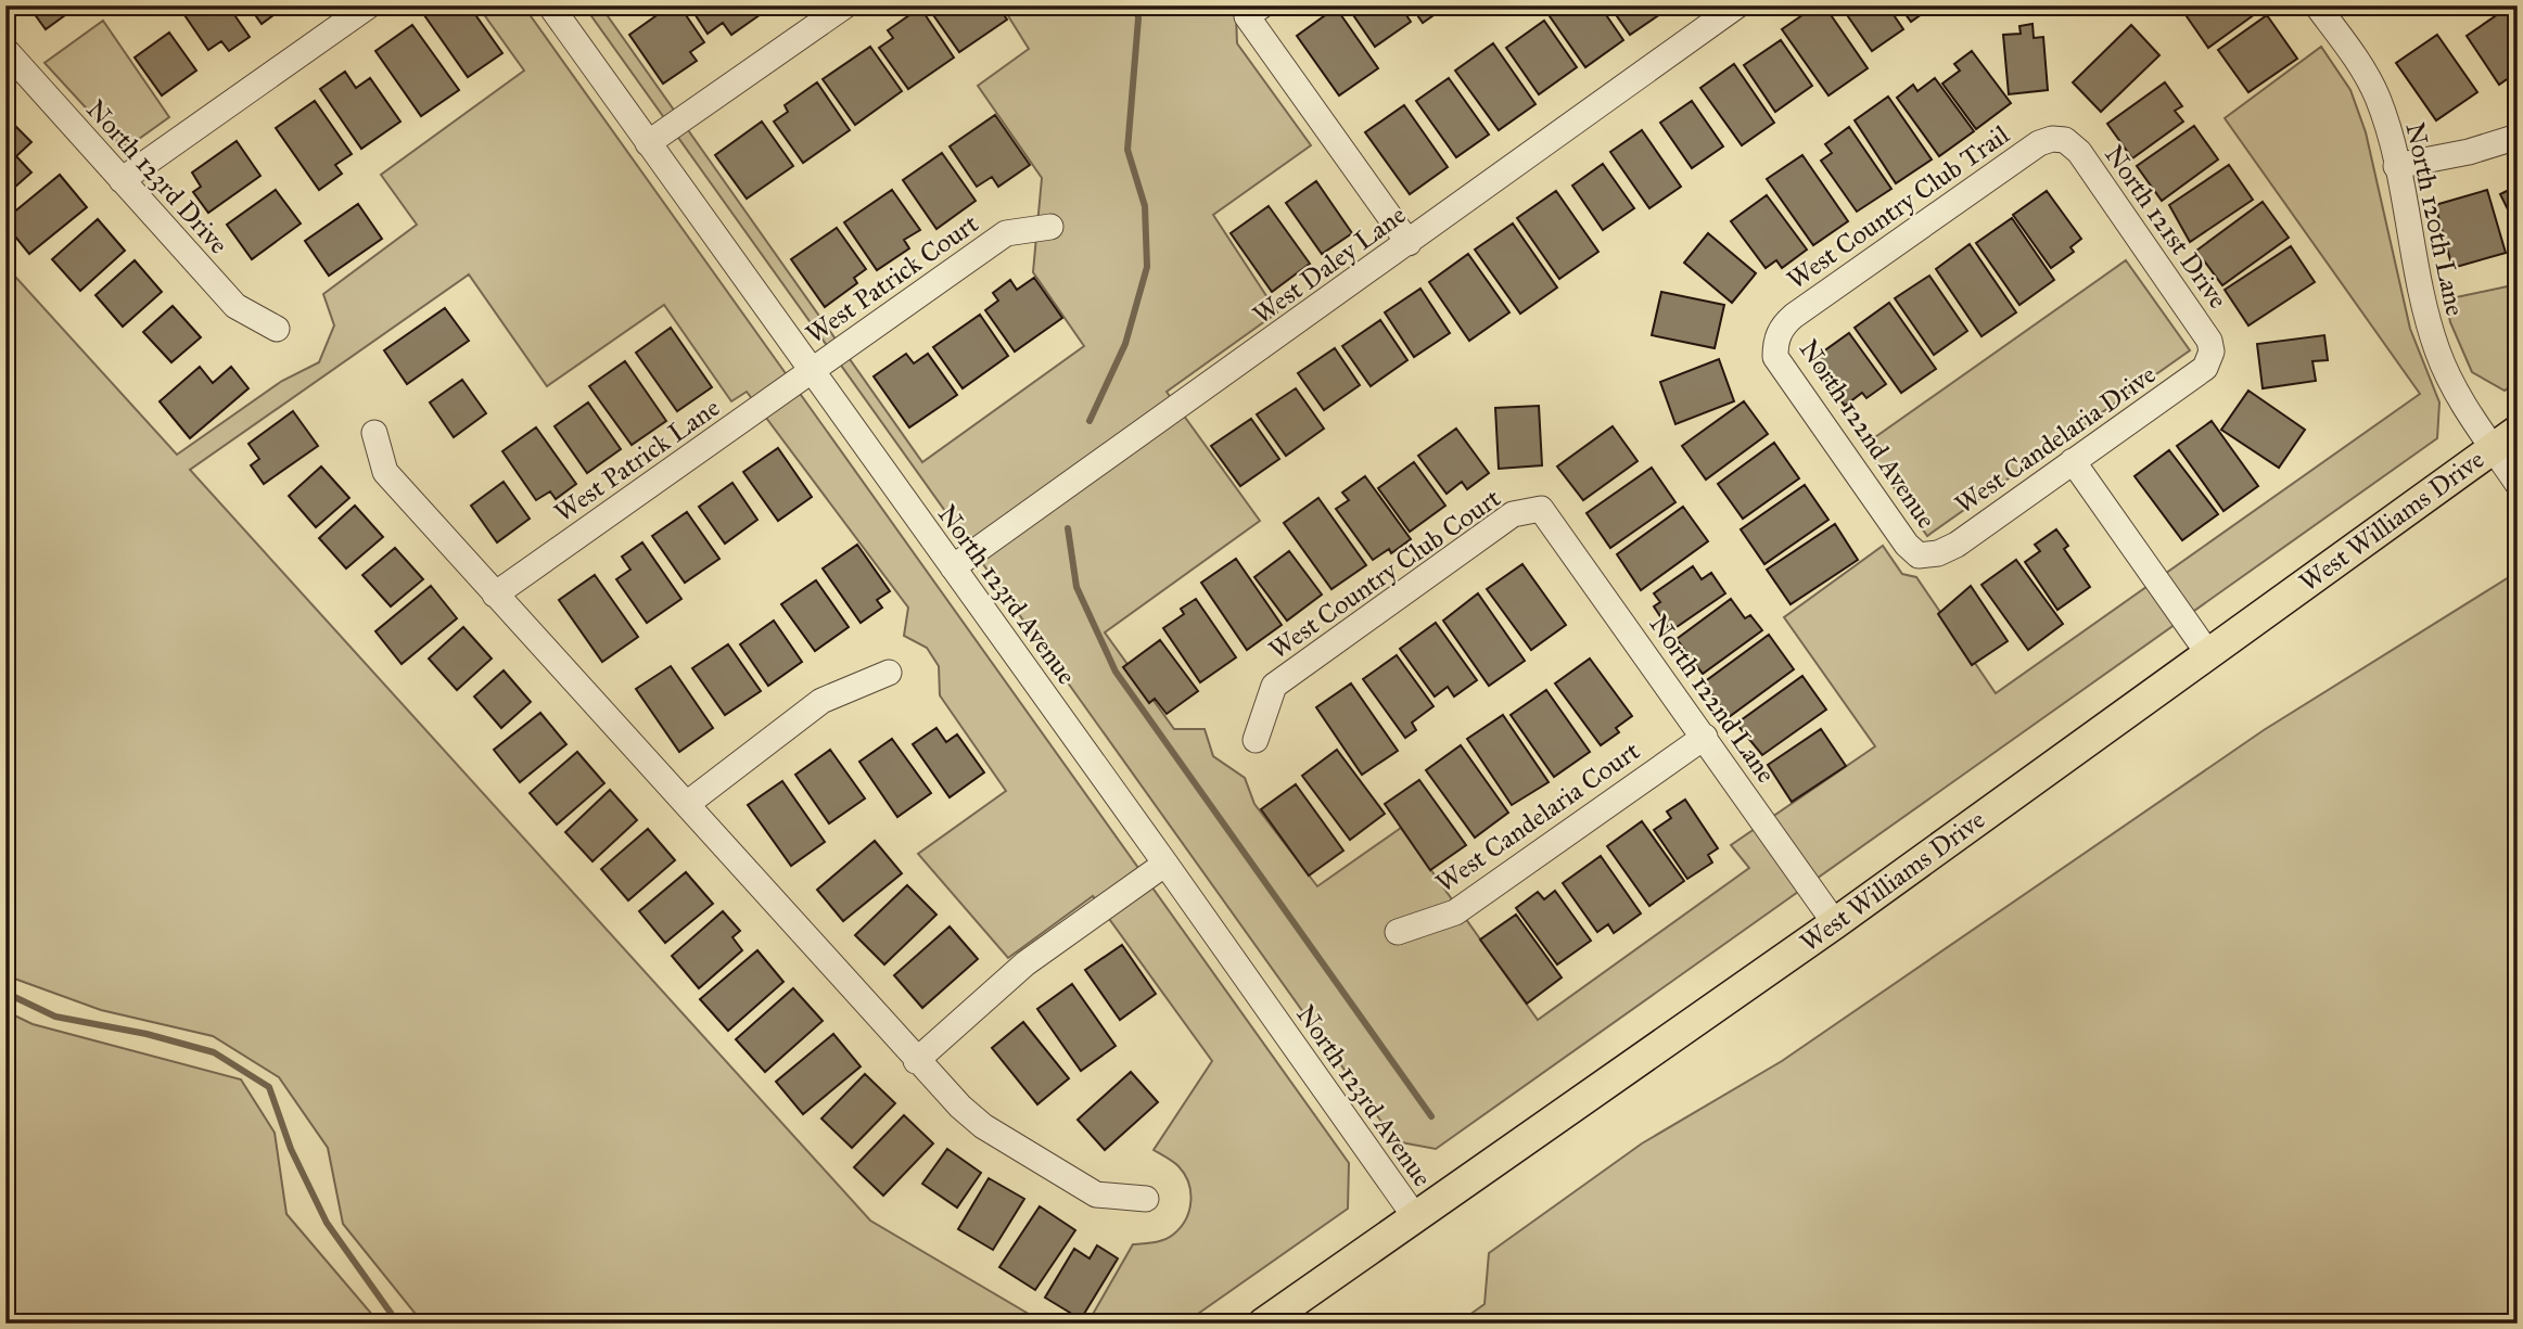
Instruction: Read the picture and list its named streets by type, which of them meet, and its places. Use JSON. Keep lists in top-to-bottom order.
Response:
{
  "streets": {
    "main road": ["West Williams Drive"],
    "street": [
      "North 123rd Drive",
      "West Country Club Trail",
      "North 120th Lane",
      "North 121st Drive",
      "West Daley Lane",
      "West Patrick Court",
      "North 122nd Avenue",
      "West Candelaria Drive",
      "West Patrick Lane",
      "West Country Club Court",
      "North 123rd Avenue",
      "North 122nd Lane",
      "West Candelaria Court"
    ]
  },
  "crossings": [
    ["West Country Club Trail", "North 121st Drive"],
    ["West Country Club Trail", "North 122nd Avenue"],
    ["North 120th Lane", "West Williams Drive"],
    ["North 121st Drive", "West Candelaria Drive"],
    ["West Daley Lane", "North 123rd Avenue"],
    ["West Patrick Court", "West Patrick Lane"],
    ["West Patrick Court", "North 123rd Avenue"],
    ["North 122nd Avenue", "West Candelaria Drive"],
    ["West Patrick Lane", "North 123rd Avenue"],
    ["West Williams Drive", "North 123rd Avenue"],
    ["West Williams Drive", "North 122nd Lane"],
    ["West Country Club Court", "North 122nd Lane"],
    ["North 122nd Lane", "West Candelaria Court"]
  ]
}
